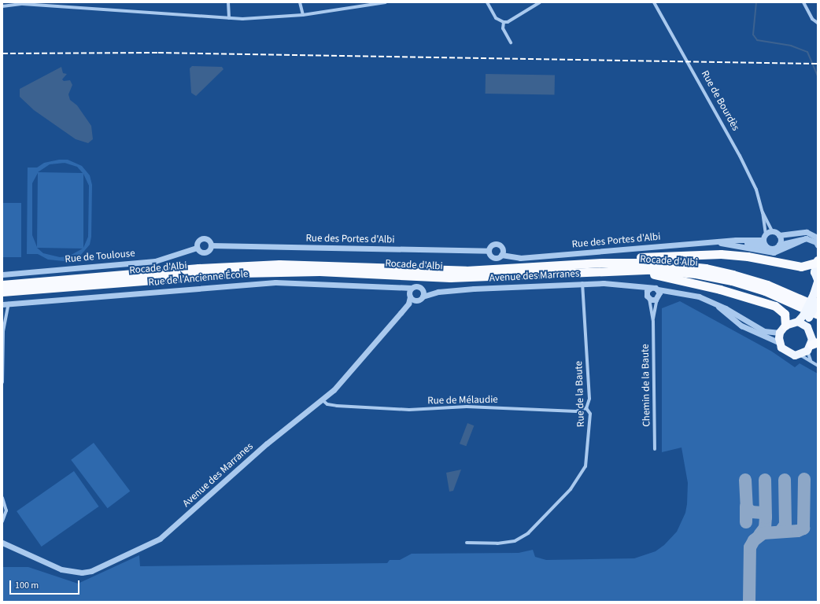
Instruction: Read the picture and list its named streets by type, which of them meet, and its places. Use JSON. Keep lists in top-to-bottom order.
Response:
{
  "streets": {
    "highway": ["Rocade d'Albi"],
    "street": [
      "Rue de Bourdès",
      "Rue des Portes d'Albi",
      "Rue de Toulouse",
      "Avenue des Marranes",
      "Rue de l’Ancienne École",
      "Chemin de la Baute",
      "Rue de la Baute",
      "Rue de Mélaudie"
    ]
  },
  "crossings": [
    ["Rue de Bourdès", "Rue des Portes d'Albi"],
    ["Rue des Portes d'Albi", "Rue de Toulouse"],
    ["Avenue des Marranes", "Rue de l’Ancienne École"],
    ["Avenue des Marranes", "Chemin de la Baute"],
    ["Avenue des Marranes", "Rue de la Baute"],
    ["Avenue des Marranes", "Rue de Mélaudie"],
    ["Rue de la Baute", "Rue de Mélaudie"]
  ],
  "scale_bar": "100 m"
}
